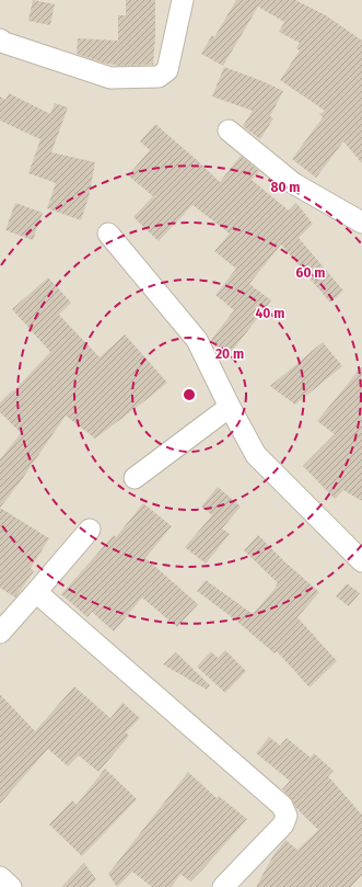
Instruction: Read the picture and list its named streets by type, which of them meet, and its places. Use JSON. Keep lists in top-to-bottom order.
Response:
{
  "rings": [
    "80 m",
    "60 m",
    "40 m",
    "20 m"
  ]
}
